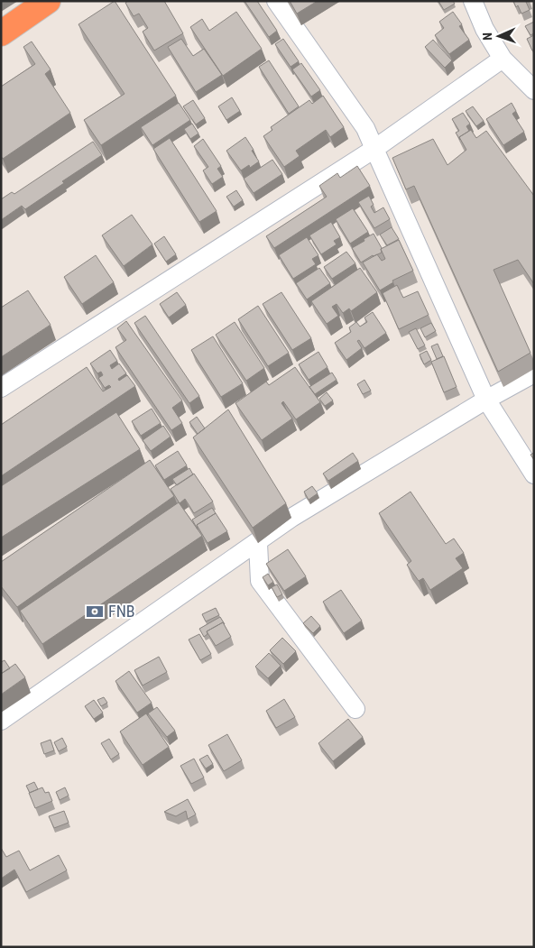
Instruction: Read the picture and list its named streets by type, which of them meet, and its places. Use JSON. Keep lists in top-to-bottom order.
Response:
{
  "places": {
    "bank": ["FNB"]
  },
  "north": "left"
}
